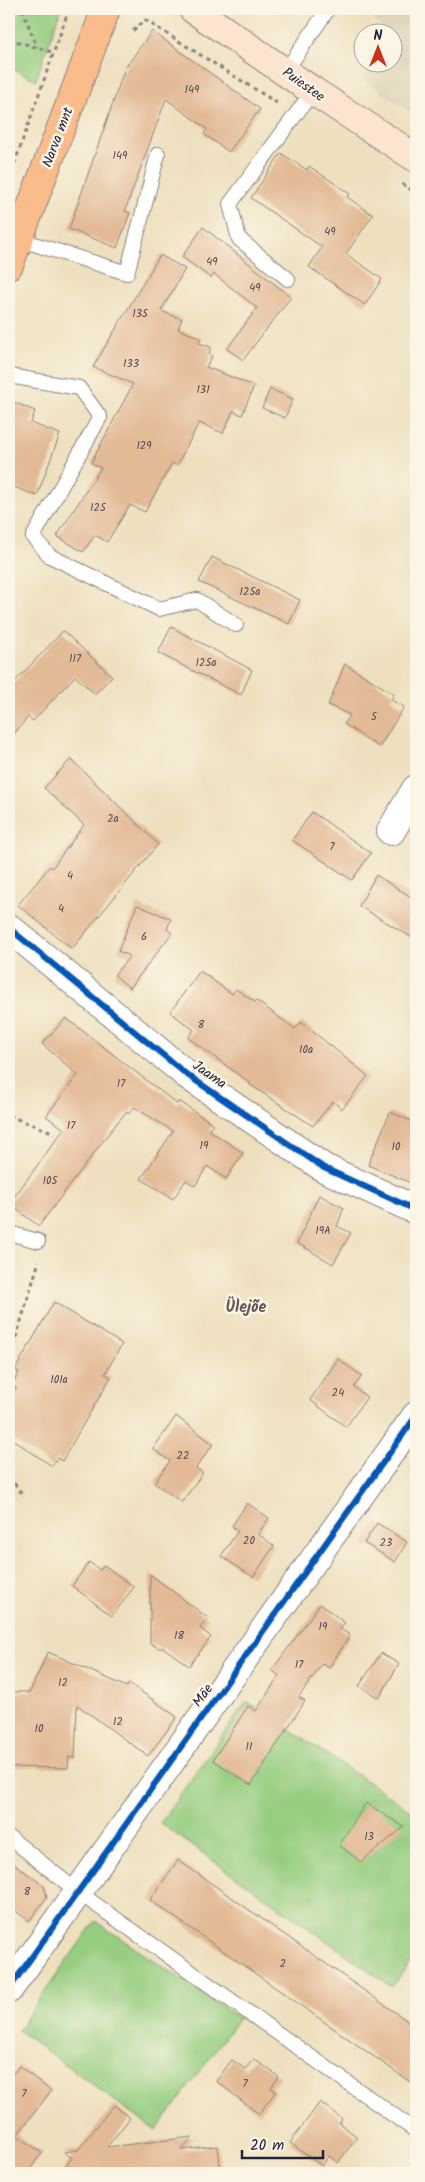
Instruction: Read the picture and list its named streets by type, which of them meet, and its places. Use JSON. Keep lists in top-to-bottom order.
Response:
{
  "streets": {
    "highway": ["Narva mnt"],
    "main road": ["Puiestee"],
    "street": ["Jaama", "Mäe"]
  },
  "districts": ["Ülejõe"],
  "house_numbers": [
    "149",
    "149",
    "49",
    "49",
    "49",
    "135",
    "133",
    "131",
    "129",
    "125",
    "125a",
    "117",
    "125a",
    "5",
    "2a",
    "7",
    "4",
    "4",
    "6",
    "8",
    "10a",
    "17",
    "17",
    "19",
    "10",
    "105",
    "19A",
    "101a",
    "24",
    "22",
    "20",
    "23",
    "19",
    "18",
    "17",
    "12",
    "12",
    "10",
    "11",
    "13",
    "8",
    "2",
    "7",
    "7"
  ],
  "scale_bar": "20 m",
  "north": "top"
}
